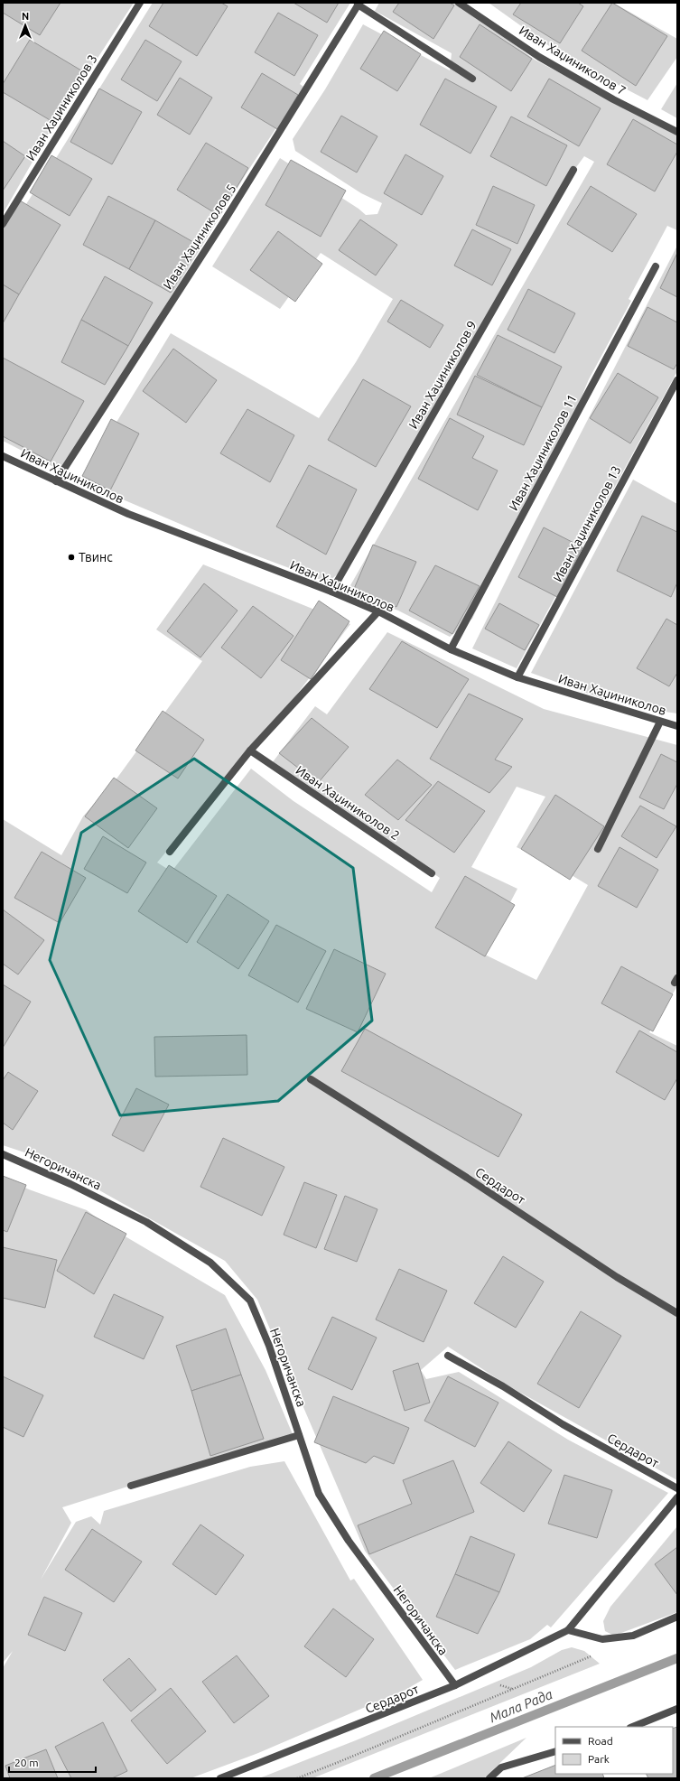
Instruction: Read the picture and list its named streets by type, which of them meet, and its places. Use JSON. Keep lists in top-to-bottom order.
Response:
{
  "streets": {
    "street": [
      "Иван Хаџиниколов 7",
      "Иван Хаџиниколов 3",
      "Иван Хаџиниколов 5",
      "Иван Хаџиниколов 9",
      "Иван Хаџиниколов 11",
      "Иван Хаџиниколов",
      "Иван Хаџиниколов 13",
      "Иван Хаџиниколов 2",
      "Негоричанска",
      "Сердарот"
    ]
  },
  "crossings": [
    ["Иван Хаџиниколов 5", "Иван Хаџиниколов"],
    ["Иван Хаџиниколов 9", "Иван Хаџиниколов"],
    ["Иван Хаџиниколов 11", "Иван Хаџиниколов"],
    ["Иван Хаџиниколов", "Иван Хаџиниколов 13"],
    ["Негоричанска", "Сердарот"]
  ],
  "water": ["Мала Рада"],
  "places": ["Твинс"],
  "legend": ["Road", "Park"],
  "scale_bar": "20 m",
  "north": "top"
}
